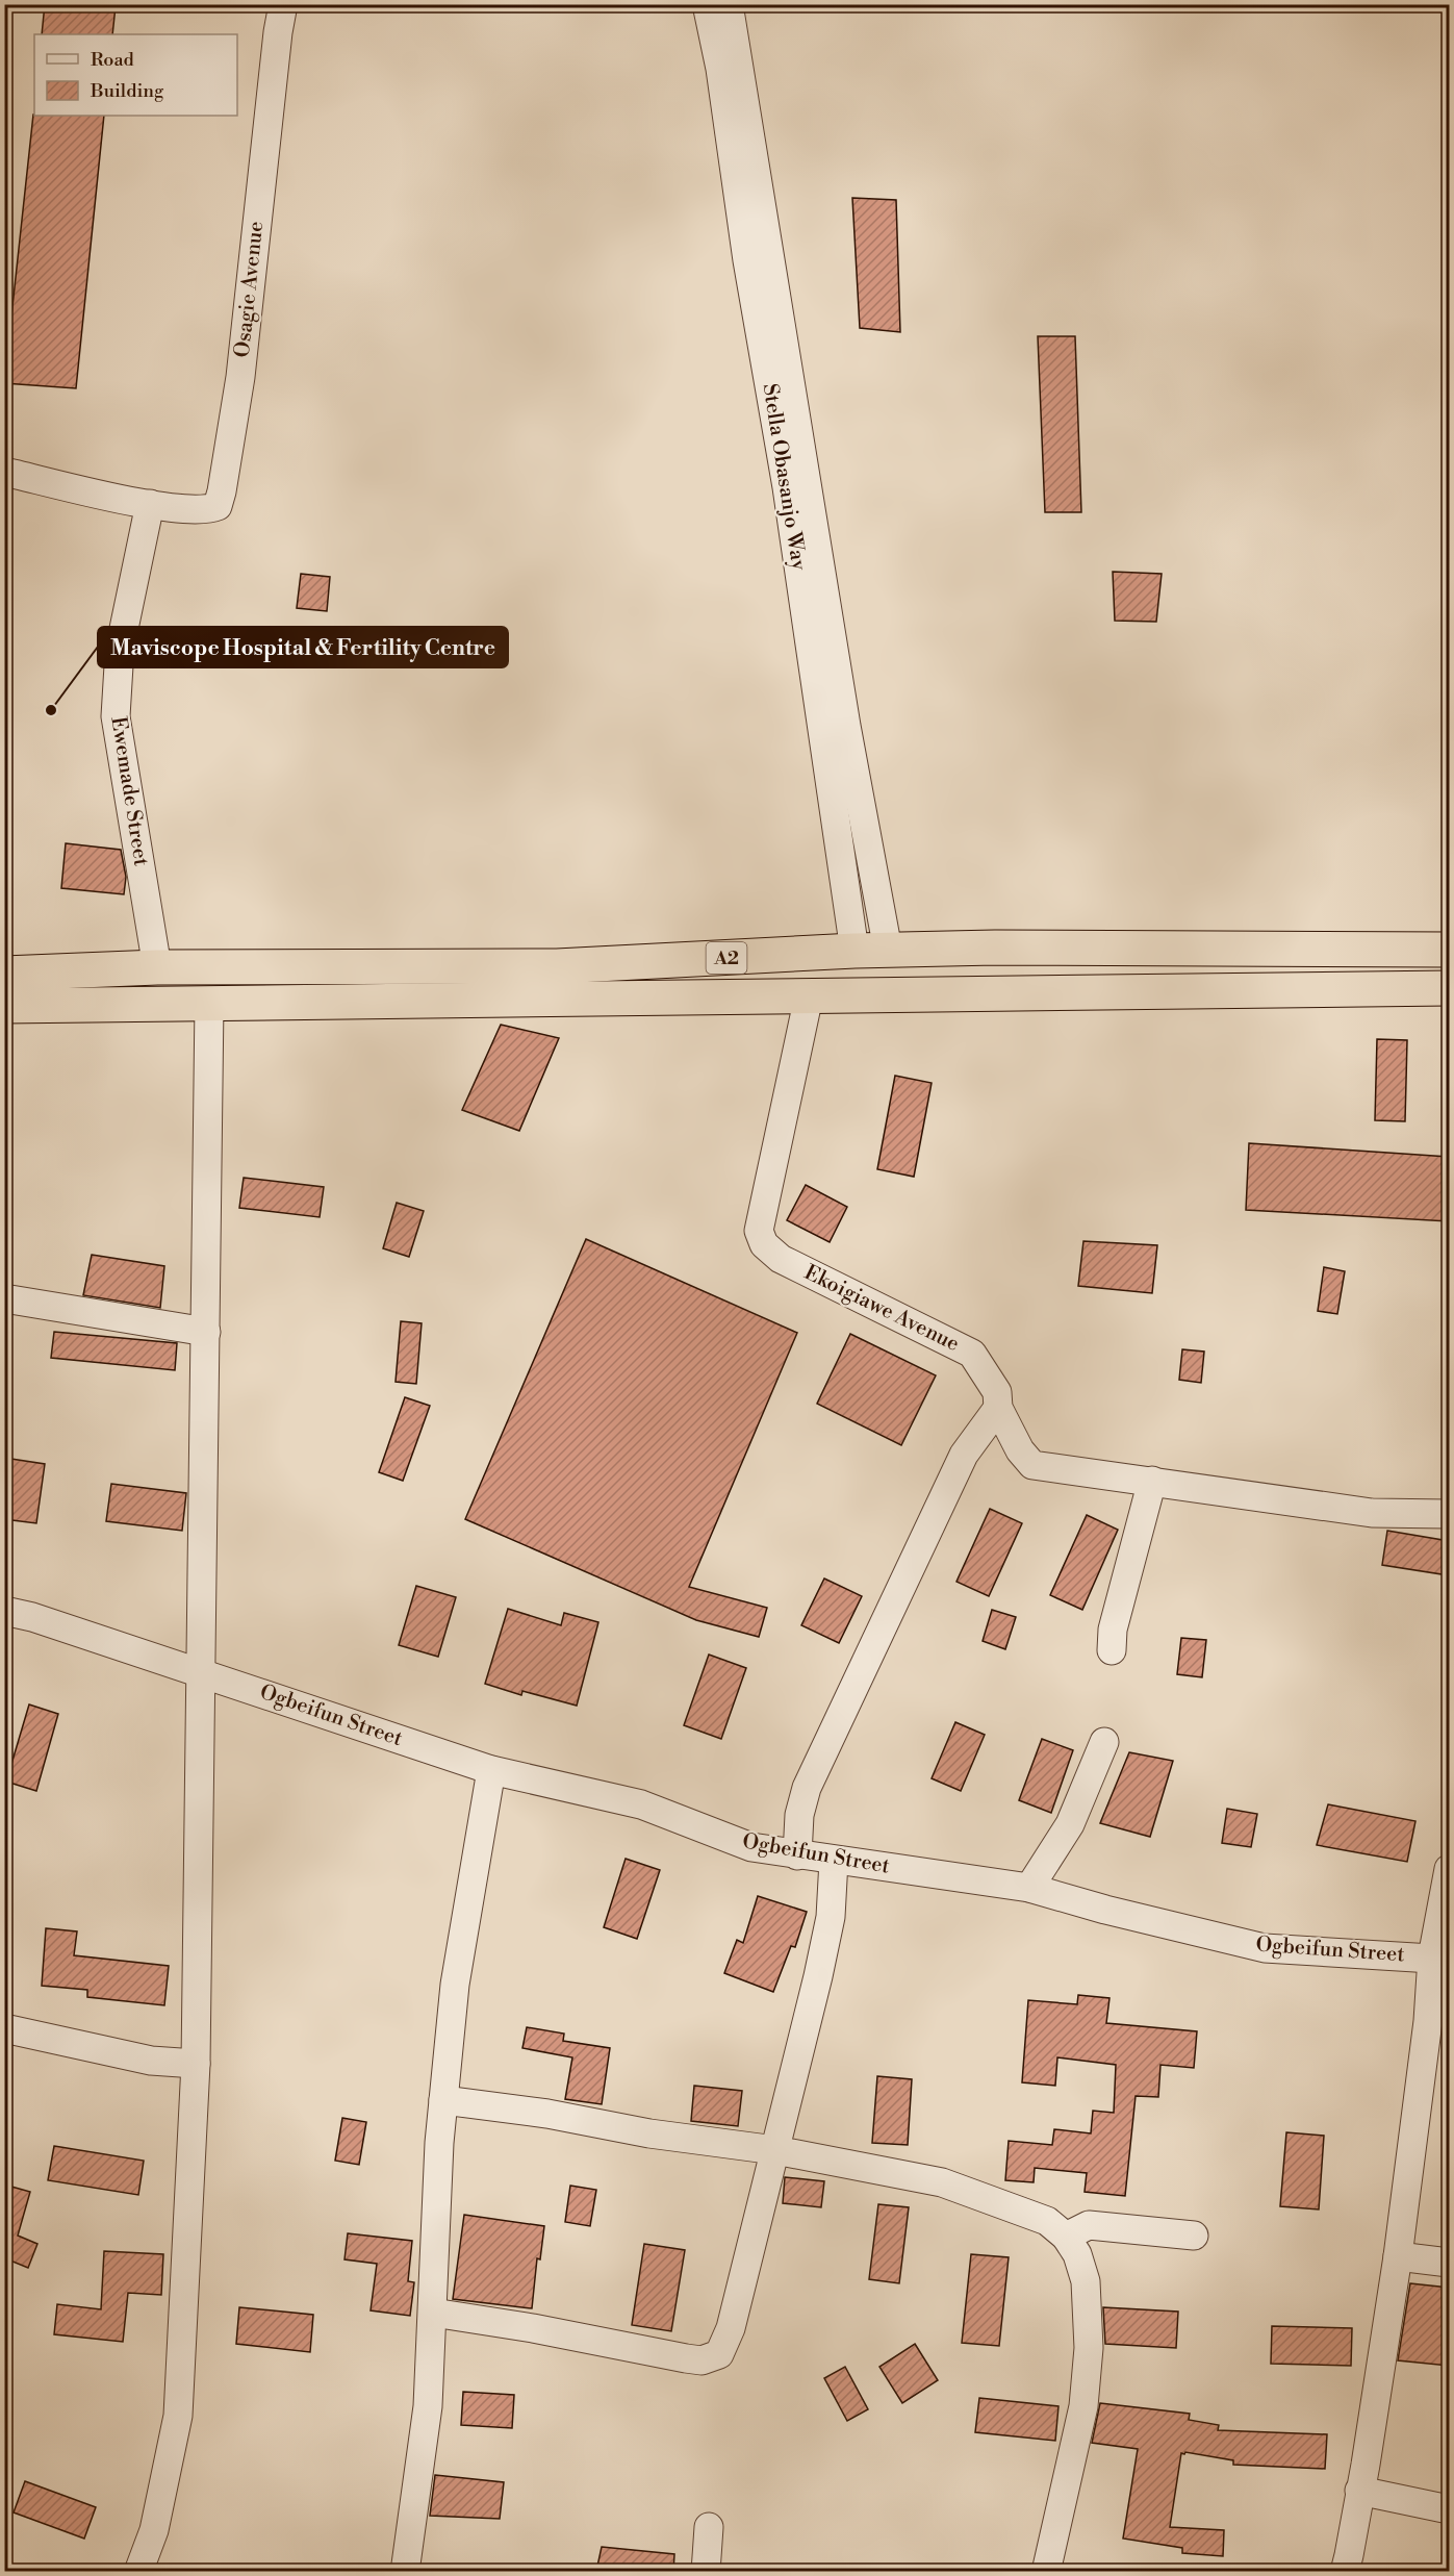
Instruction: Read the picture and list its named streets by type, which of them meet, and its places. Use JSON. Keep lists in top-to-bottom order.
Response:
{
  "streets": {
    "highway": ["A2"],
    "street": [
      "Osagie Avenue",
      "Stella Obasanjo Way",
      "Ewemade Street",
      "Ekoigiawe Avenue",
      "Ogbeifun Street"
    ]
  },
  "crossings": [
    ["Osagie Avenue", "Ewemade Street"],
    ["Stella Obasanjo Way", "A2"],
    ["Ewemade Street", "A2"],
    ["A2", "Ekoigiawe Avenue"]
  ],
  "places": ["Maviscope Hospital & Fertility Centre"],
  "legend": ["Road", "Building"]
}
